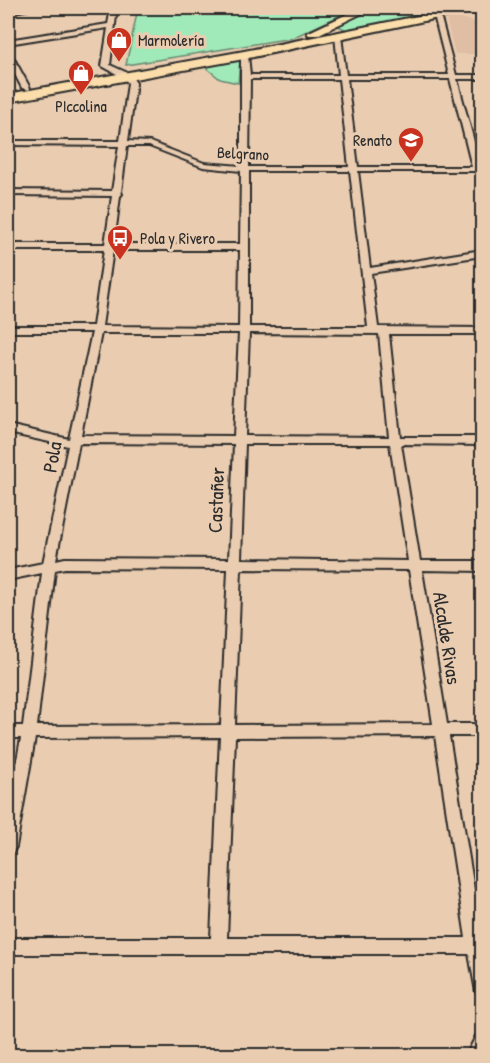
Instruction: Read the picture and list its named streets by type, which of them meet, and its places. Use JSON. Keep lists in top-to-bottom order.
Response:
{
  "streets": {
    "street": [
      "Belgrano",
      "Pola",
      "Castañer",
      "Alcalde Rivas"
    ]
  },
  "crossings": [
    ["Belgrano", "Pola"],
    ["Belgrano", "Castañer"],
    ["Belgrano", "Alcalde Rivas"]
  ],
  "places": {
    "shop": ["Marmolería", "PIccolina"],
    "school or university": ["Renato"],
    "bus stop": ["Pola y Rivero"]
  }
}
